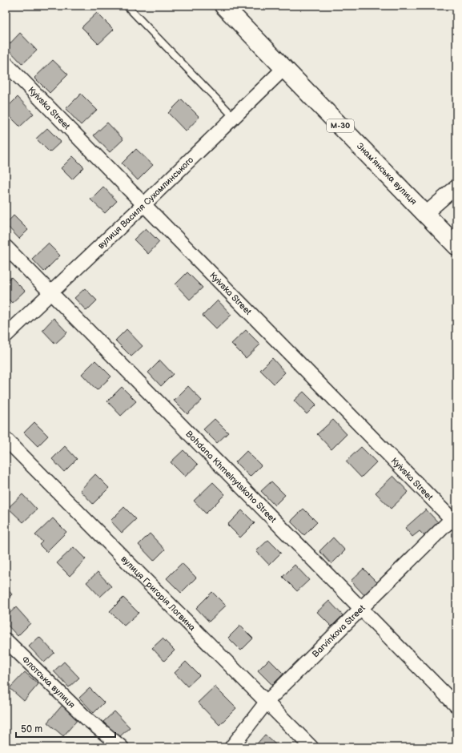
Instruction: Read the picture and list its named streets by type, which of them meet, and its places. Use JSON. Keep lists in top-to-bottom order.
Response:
{
  "streets": {
    "highway": ["М-30", "Знамʼянська вулиця"],
    "street": [
      "Kyivska Street",
      "вулиця Василя Сухомлинського",
      "Bohdana Khmelnytskoho Street",
      "вулиця Григорія Логвина",
      "Barvinkova Street",
      "Флотська вулиця"
    ]
  },
  "crossings": [
    ["Kyivska Street", "вулиця Василя Сухомлинського"],
    ["Kyivska Street", "Barvinkova Street"],
    ["Знамʼянська вулиця", "вулиця Василя Сухомлинського"],
    ["вулиця Василя Сухомлинського", "Bohdana Khmelnytskoho Street"],
    ["Bohdana Khmelnytskoho Street", "Barvinkova Street"],
    ["вулиця Григорія Логвина", "Barvinkova Street"]
  ],
  "scale_bar": "50 m"
}
